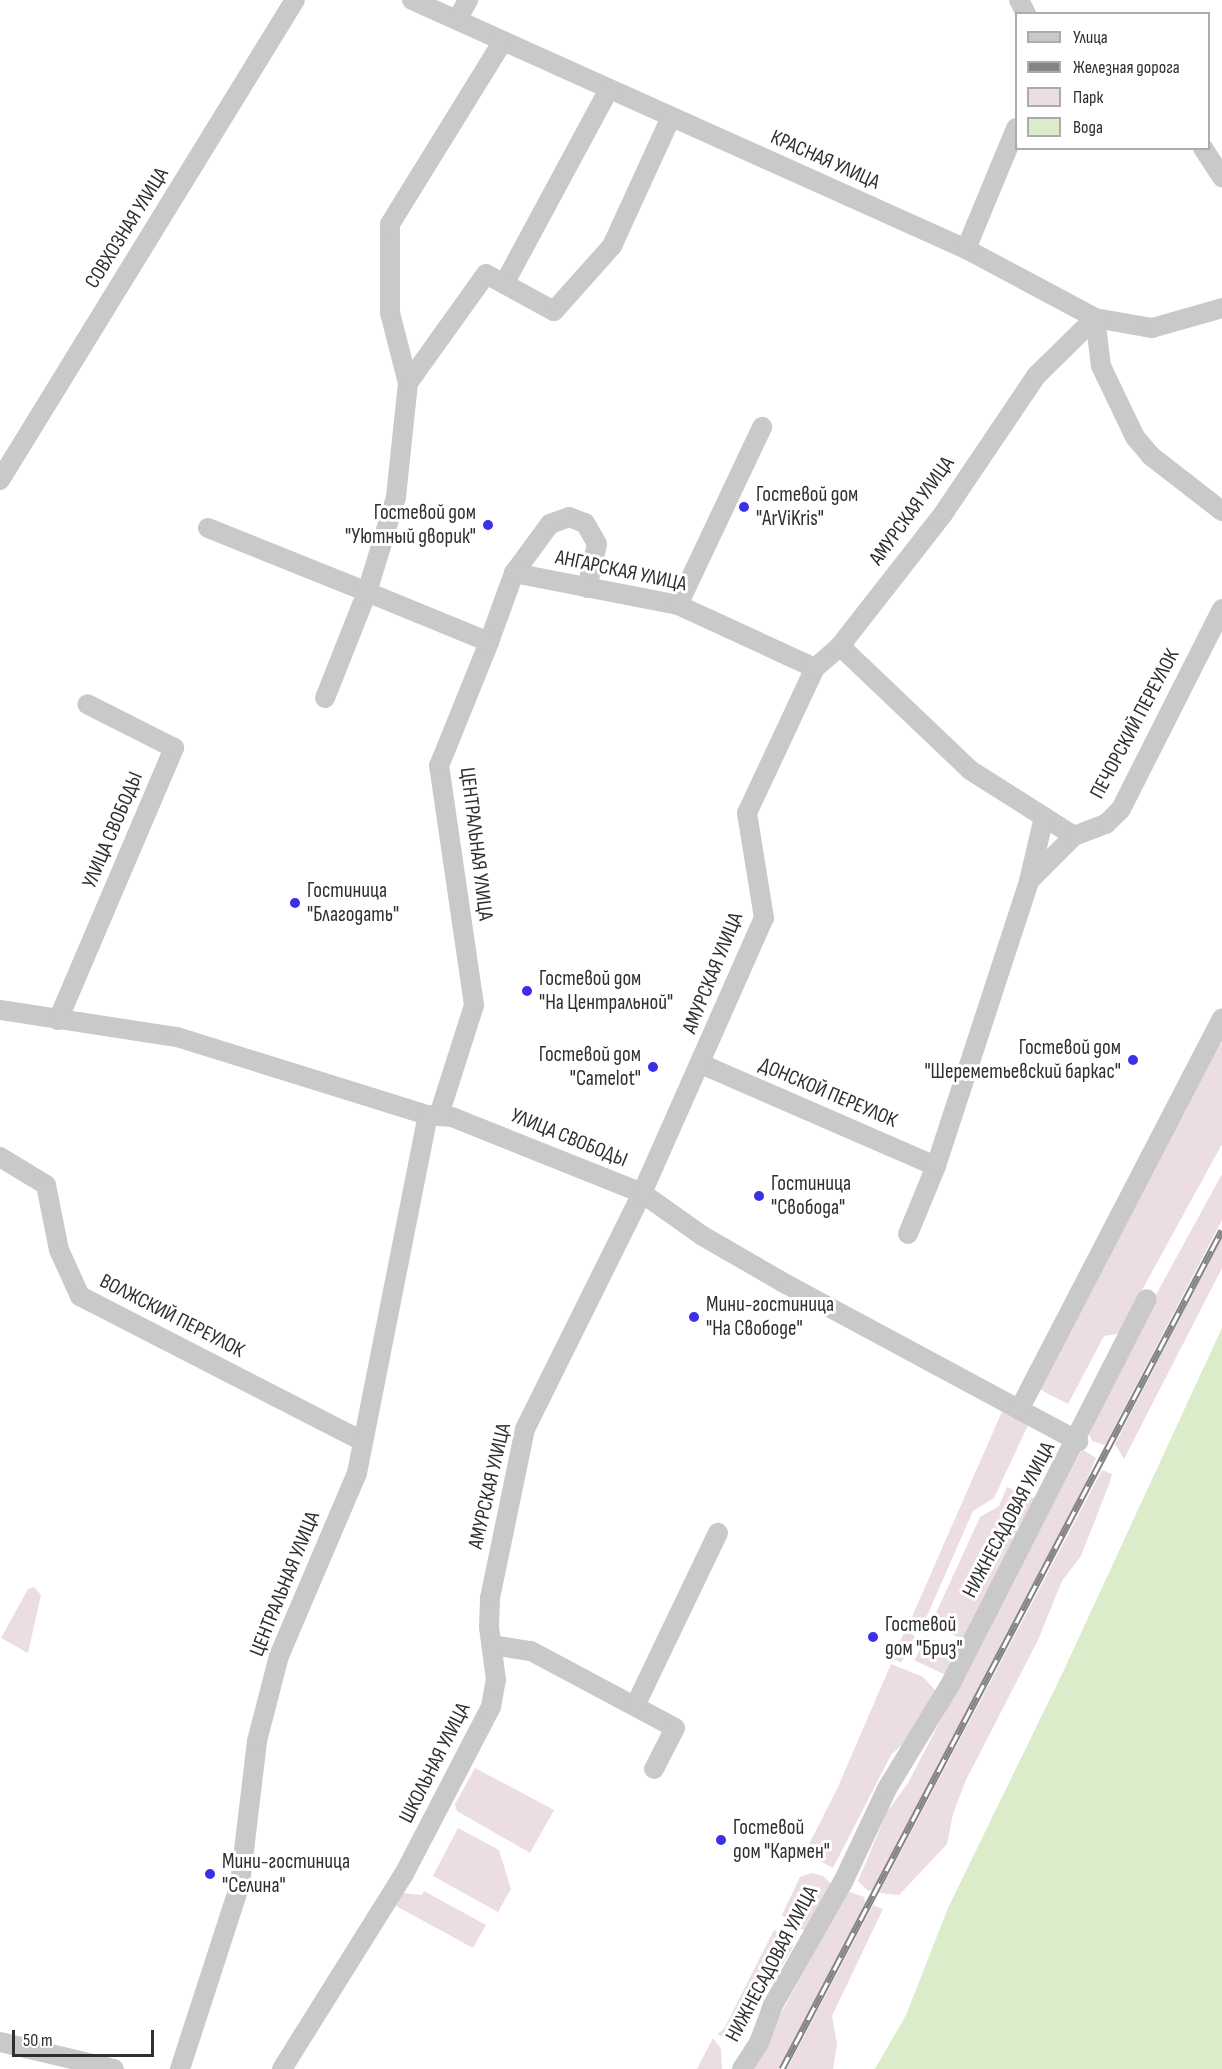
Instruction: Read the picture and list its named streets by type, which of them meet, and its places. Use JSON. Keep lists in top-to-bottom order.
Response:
{
  "streets": {
    "street": [
      "КРАСНАЯ УЛИЦА",
      "СОВХОЗНАЯ УЛИЦА",
      "АМУРСКАЯ УЛИЦА",
      "АНГАРСКАЯ УЛИЦА",
      "ПЕЧОРСКИЙ ПЕРЕУЛОК",
      "УЛИЦА СВОБОДЫ",
      "ЦЕНТРАЛЬНАЯ УЛИЦА",
      "ДОНСКОЙ ПЕРЕУЛОК",
      "ВОЛЖСКИЙ ПЕРЕУЛОК",
      "НИЖНЕСАДОВАЯ УЛИЦА",
      "ШКОЛЬНАЯ УЛИЦА"
    ]
  },
  "crossings": [
    ["КРАСНАЯ УЛИЦА", "АМУРСКАЯ УЛИЦА"],
    ["АМУРСКАЯ УЛИЦА", "АНГАРСКАЯ УЛИЦА"],
    ["АМУРСКАЯ УЛИЦА", "УЛИЦА СВОБОДЫ"],
    ["АМУРСКАЯ УЛИЦА", "ДОНСКОЙ ПЕРЕУЛОК"],
    ["АМУРСКАЯ УЛИЦА", "ШКОЛЬНАЯ УЛИЦА"],
    ["ПЕЧОРСКИЙ ПЕРЕУЛОК", "ДОНСКОЙ ПЕРЕУЛОК"],
    ["УЛИЦА СВОБОДЫ", "ЦЕНТРАЛЬНАЯ УЛИЦА"],
    ["УЛИЦА СВОБОДЫ", "НИЖНЕСАДОВАЯ УЛИЦА"],
    ["ЦЕНТРАЛЬНАЯ УЛИЦА", "ВОЛЖСКИЙ ПЕРЕУЛОК"]
  ],
  "places": [
    "Гостевой дом \"ArViKris\"",
    "Гостевой дом \"Уютный дворик\"",
    "Гостиница \"Благодать\"",
    "Гостевой дом \"На Центральной\"",
    "Гостевой дом \"Шереметьевский баркас\"",
    "Гостевой дом \"Camelot\"",
    "Гостиница \"Свобода\"",
    "Мини-гостиница \"На Свободе\"",
    "Гостевой дом \"Бриз\"",
    "Гостевой дом \"Кармен\"",
    "Мини-гостиница \"Селина\""
  ],
  "legend": [
    "Улица",
    "Железная дорога",
    "Парк",
    "Вода"
  ],
  "scale_bar": "50 m"
}
